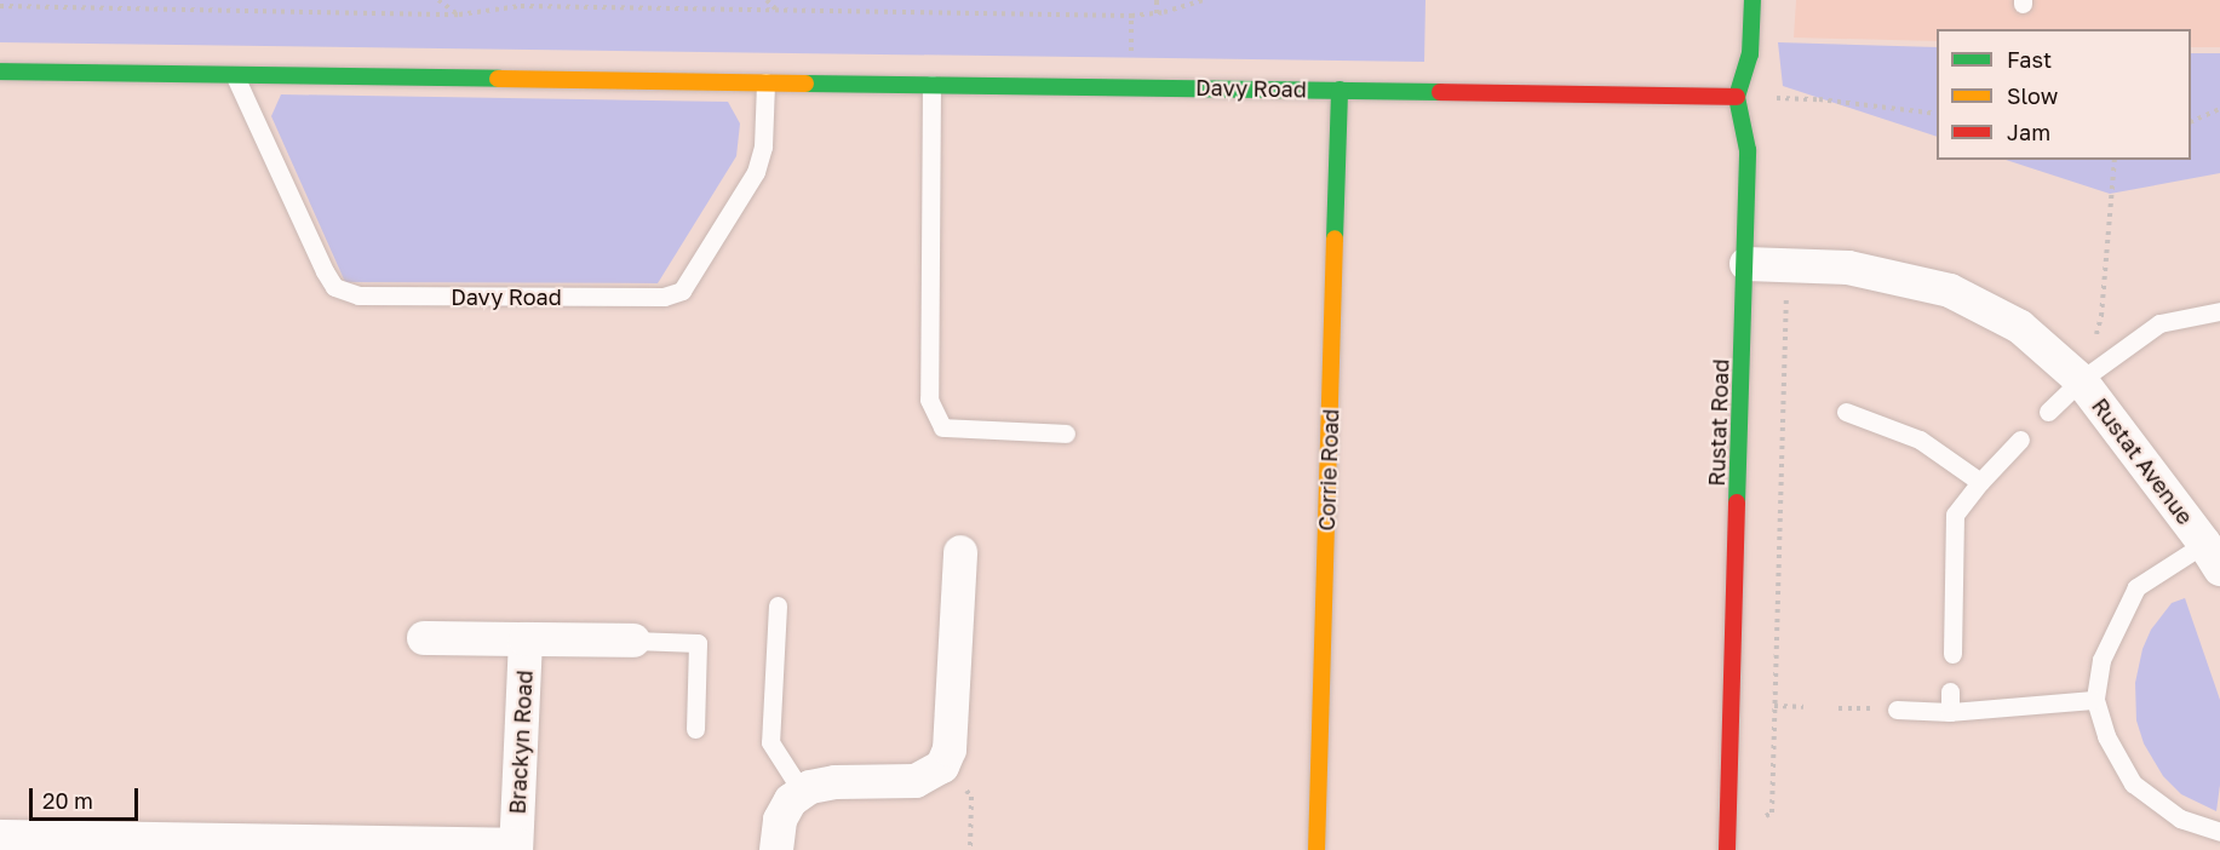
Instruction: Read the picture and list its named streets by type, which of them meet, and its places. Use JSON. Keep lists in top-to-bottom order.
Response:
{
  "streets": {
    "street": [
      "Davy Road",
      "Rustat Road",
      "Rustat Avenue",
      "Corrie Road",
      "Brackyn Road"
    ]
  },
  "crossings": [
    ["Davy Road", "Rustat Road"],
    ["Davy Road", "Corrie Road"],
    ["Rustat Road", "Rustat Avenue"]
  ],
  "legend": ["Fast", "Slow", "Jam"],
  "scale_bar": "20 m"
}
